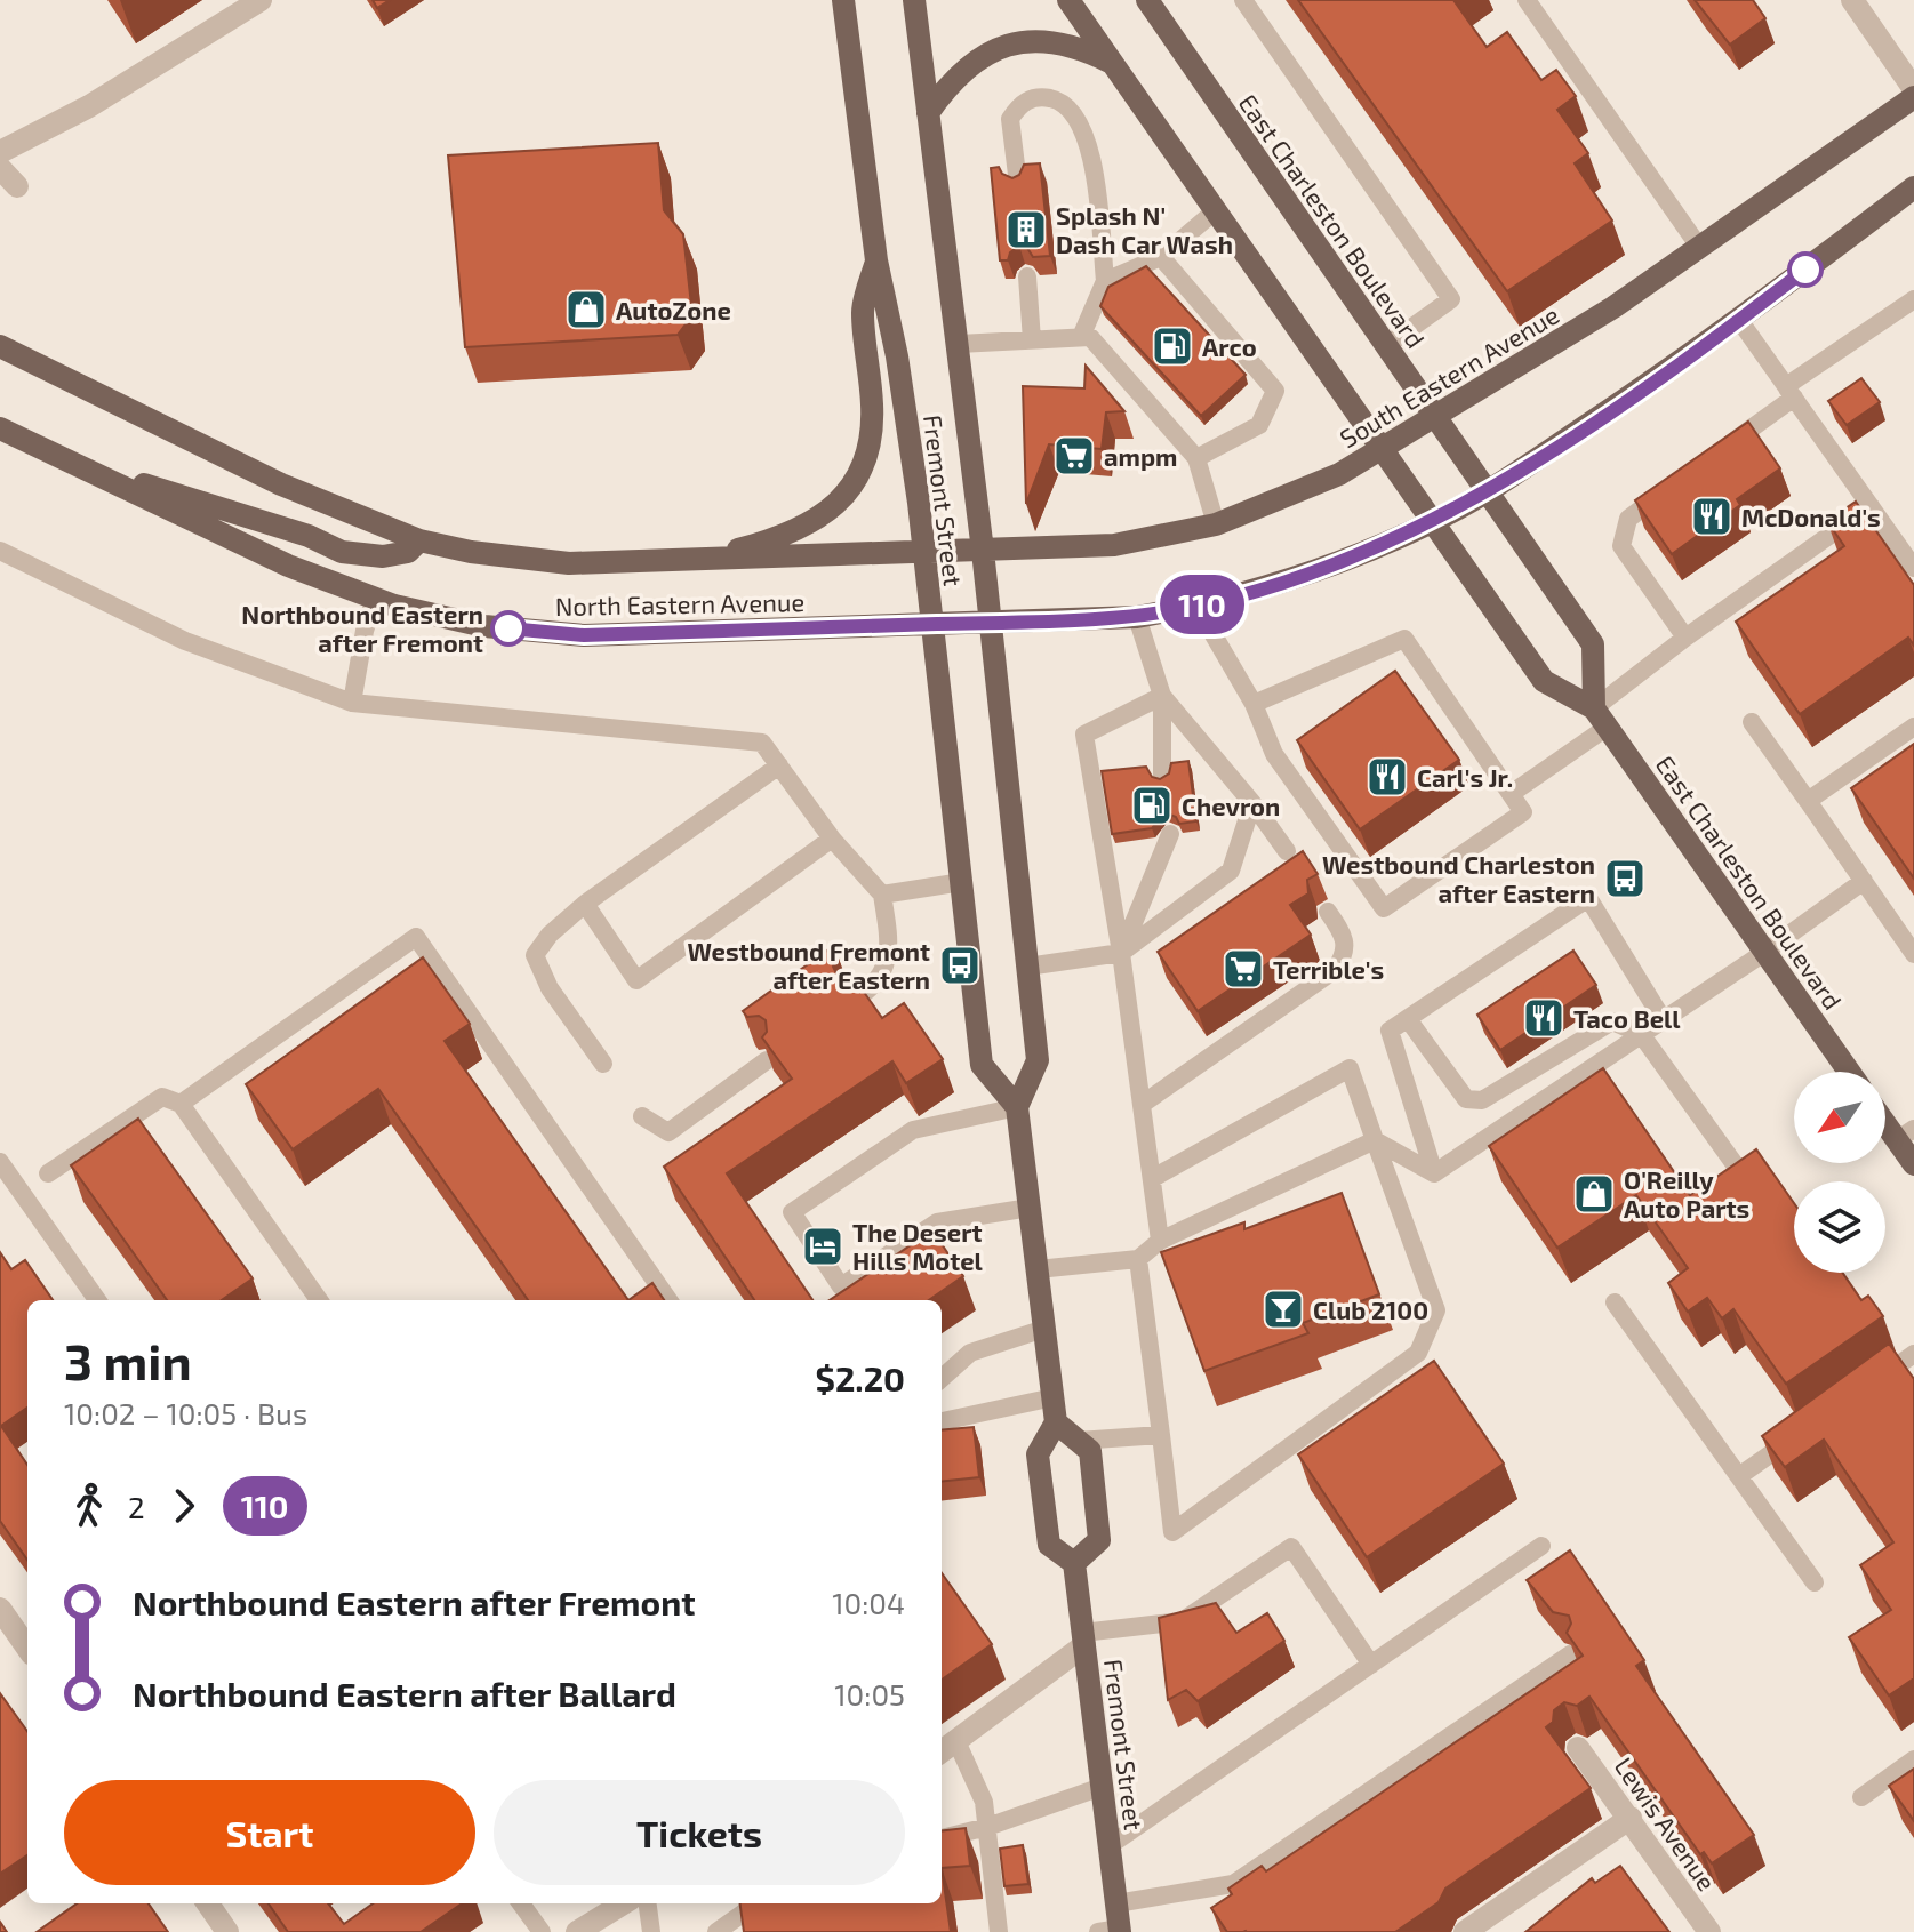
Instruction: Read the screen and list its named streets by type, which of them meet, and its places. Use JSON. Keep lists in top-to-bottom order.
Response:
{
  "streets": {
    "main road": [
      "East Charleston Boulevard",
      "South Eastern Avenue",
      "Fremont Street",
      "North Eastern Avenue"
    ],
    "street": ["Lewis Avenue"]
  },
  "crossings": [
    ["East Charleston Boulevard", "South Eastern Avenue"],
    ["South Eastern Avenue", "Fremont Street"],
    ["South Eastern Avenue", "North Eastern Avenue"],
    ["Fremont Street", "North Eastern Avenue"]
  ],
  "places": {
    "building": ["Splash N' Dash Car Wash"],
    "shop": ["AutoZone", "O'Reilly Auto Parts"],
    "fuel station": ["Arco", "Chevron"],
    "supermarket": ["ampm", "Terrible's"],
    "restaurant": ["McDonald's", "Carl's Jr.", "Taco Bell"],
    "other": ["Northbound Eastern after Fremont"],
    "bus stop": ["Westbound Charleston after Eastern", "Westbound Fremont after Eastern"],
    "hotel": ["The Desert Hills Motel"],
    "bar": ["Club 2100"]
  },
  "lines": ["bus line 110"],
  "north": "bottom left",
  "page": {
    "on_map": "110",
    "heading": ["3 min", "10:02 – 10:05 · Bus", "$2.20"],
    "legs": ["2", "110"],
    "list": [
      {
        "name": "Northbound Eastern after Fremont",
        "value": "10:04"
      },
      {
        "name": "Northbound Eastern after Ballard",
        "value": "10:05"
      }
    ],
    "buttons": ["Start", "Tickets"]
  }
}
